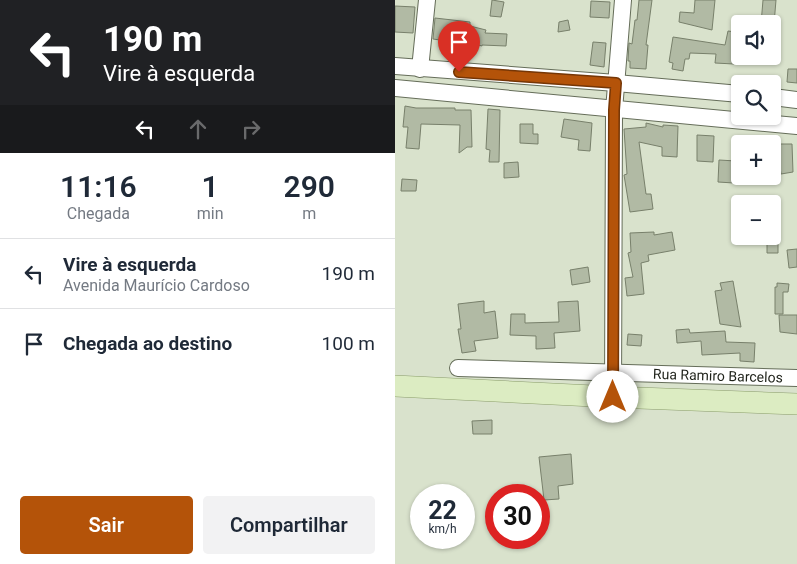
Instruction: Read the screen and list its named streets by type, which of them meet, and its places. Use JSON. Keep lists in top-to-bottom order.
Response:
{
  "streets": {
    "street": ["Rua Ramiro Barcelos"]
  },
  "page": {
    "turn": ["190 m", "Vire à esquerda"],
    "map_buttons": ["+", "−"],
    "eta": [
      "11:16",
      "Chegada",
      "1",
      "min",
      "290",
      "m"
    ],
    "list": [
      {
        "name": "Vire à esquerda",
        "note": "Avenida Maurício Cardoso",
        "value": "190 m"
      },
      {
        "name": "Chegada ao destino",
        "value": "100 m"
      }
    ],
    "speed": "22 km/h",
    "limit": "30",
    "buttons": ["Sair", "Compartilhar"]
  }
}
